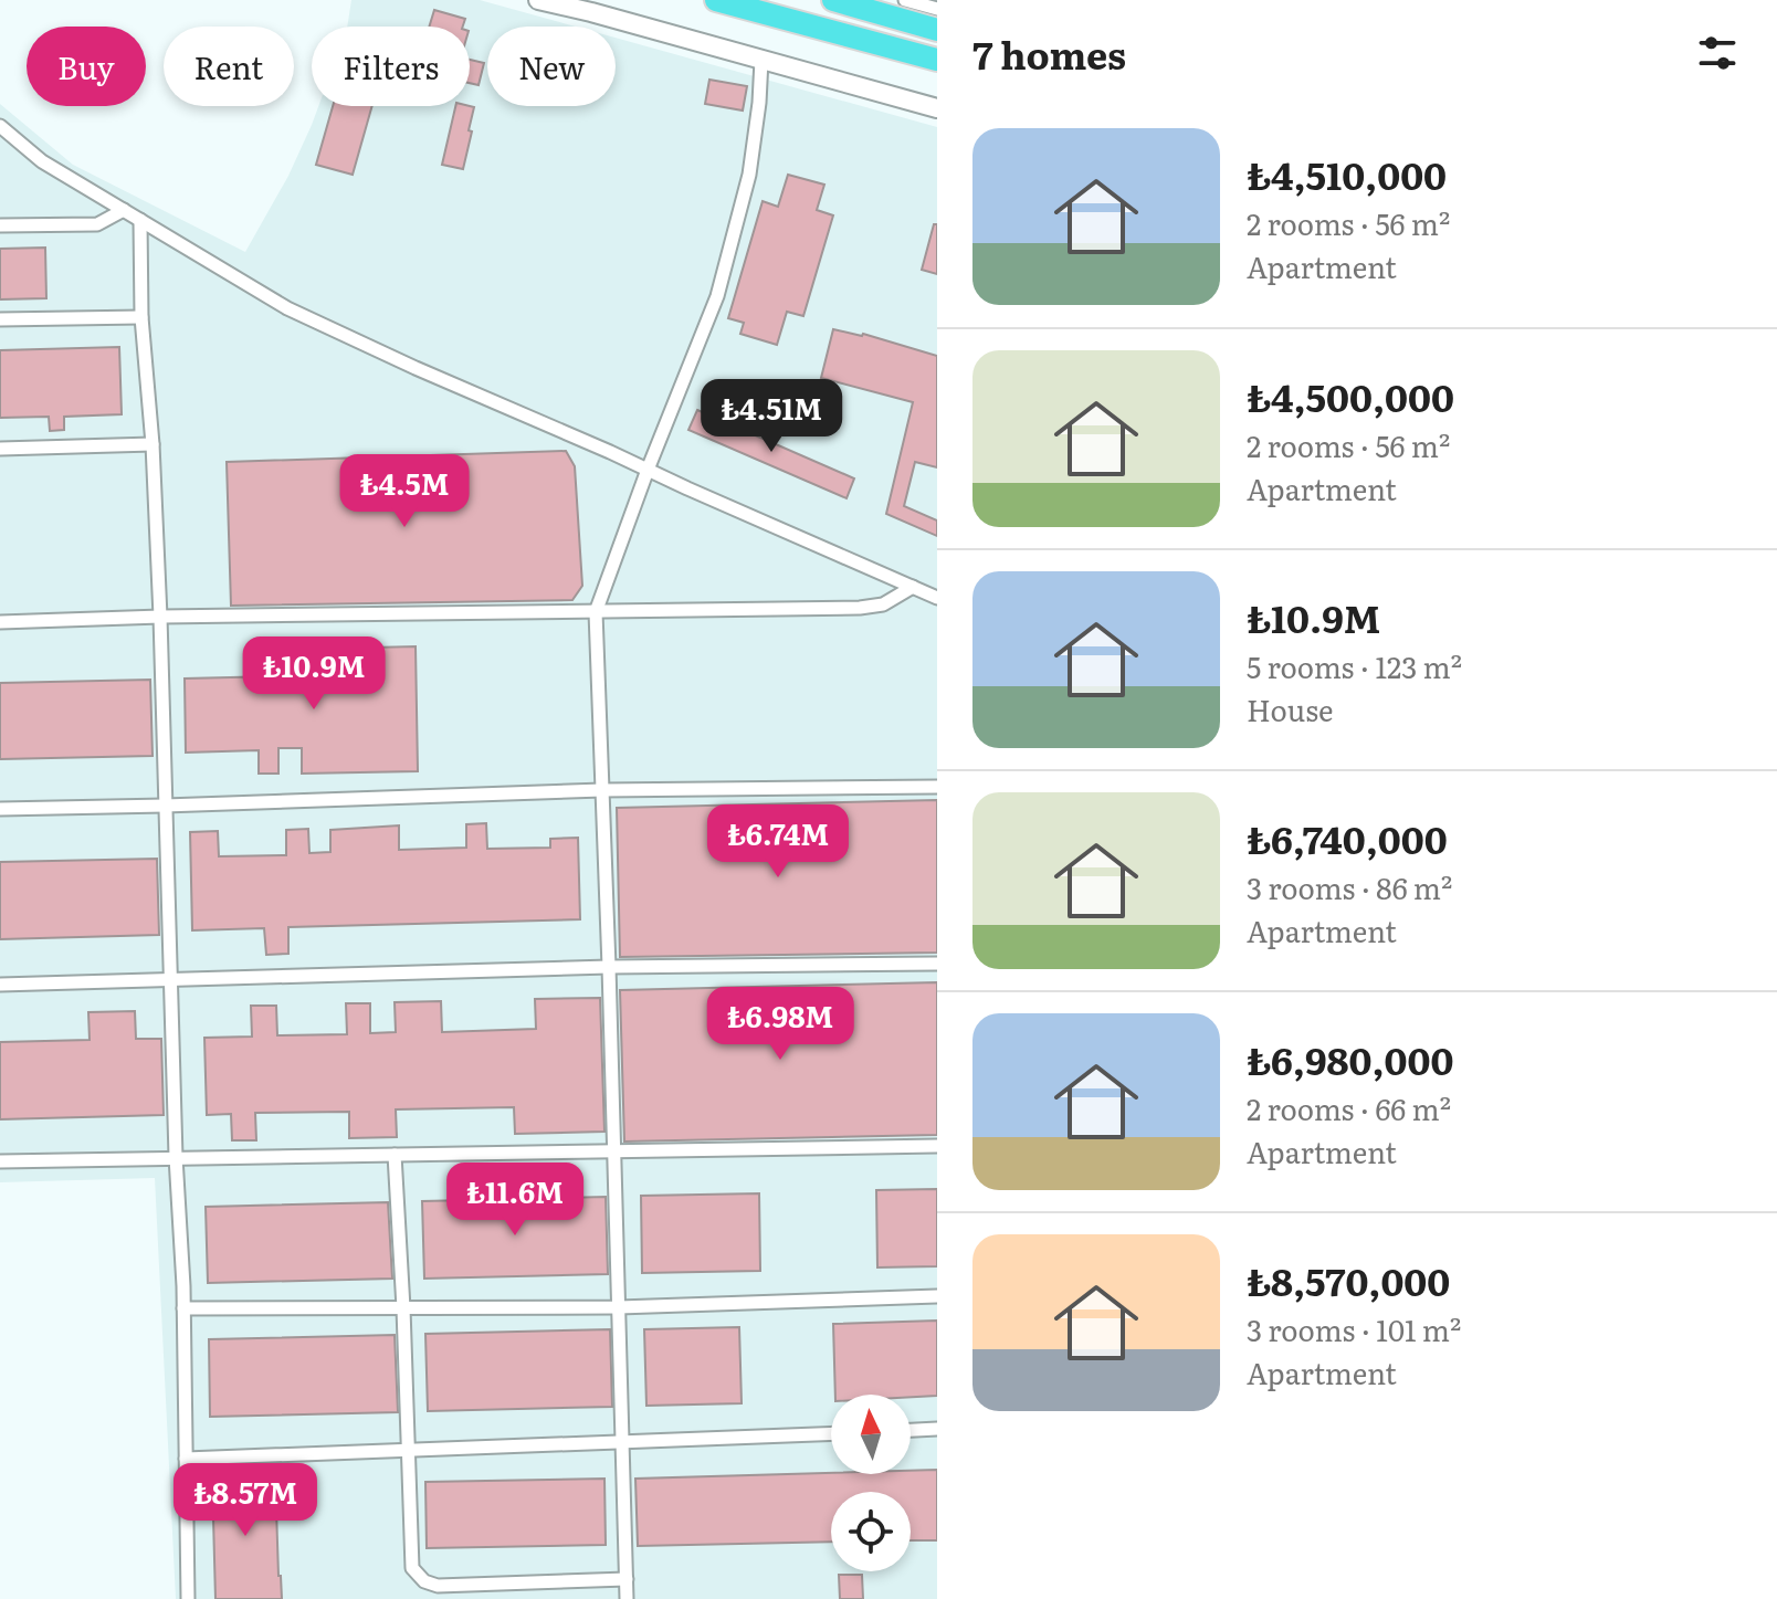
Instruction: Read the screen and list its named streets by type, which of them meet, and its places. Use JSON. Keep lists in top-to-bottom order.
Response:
{
  "north": "top",
  "page": {
    "heading": "7 homes",
    "chip": [
      "Buy",
      "Rent",
      "Filters",
      "New"
    ],
    "list": [
      {
        "name": "₺4,510,000",
        "note": "2 rooms · 56 m² · Apartment"
      },
      {
        "name": "₺4,500,000",
        "note": "2 rooms · 56 m² · Apartment"
      },
      {
        "name": "₺10.9M",
        "note": "5 rooms · 123 m² · House"
      },
      {
        "name": "₺6,740,000",
        "note": "3 rooms · 86 m² · Apartment"
      },
      {
        "name": "₺6,980,000",
        "note": "2 rooms · 66 m² · Apartment"
      },
      {
        "name": "₺8,570,000",
        "note": "3 rooms · 101 m² · Apartment"
      }
    ],
    "price": [
      "₺4.51M",
      "₺4.5M",
      "₺10.9M",
      "₺6.74M",
      "₺6.98M",
      "₺11.6M",
      "₺8.57M"
    ]
  }
}
